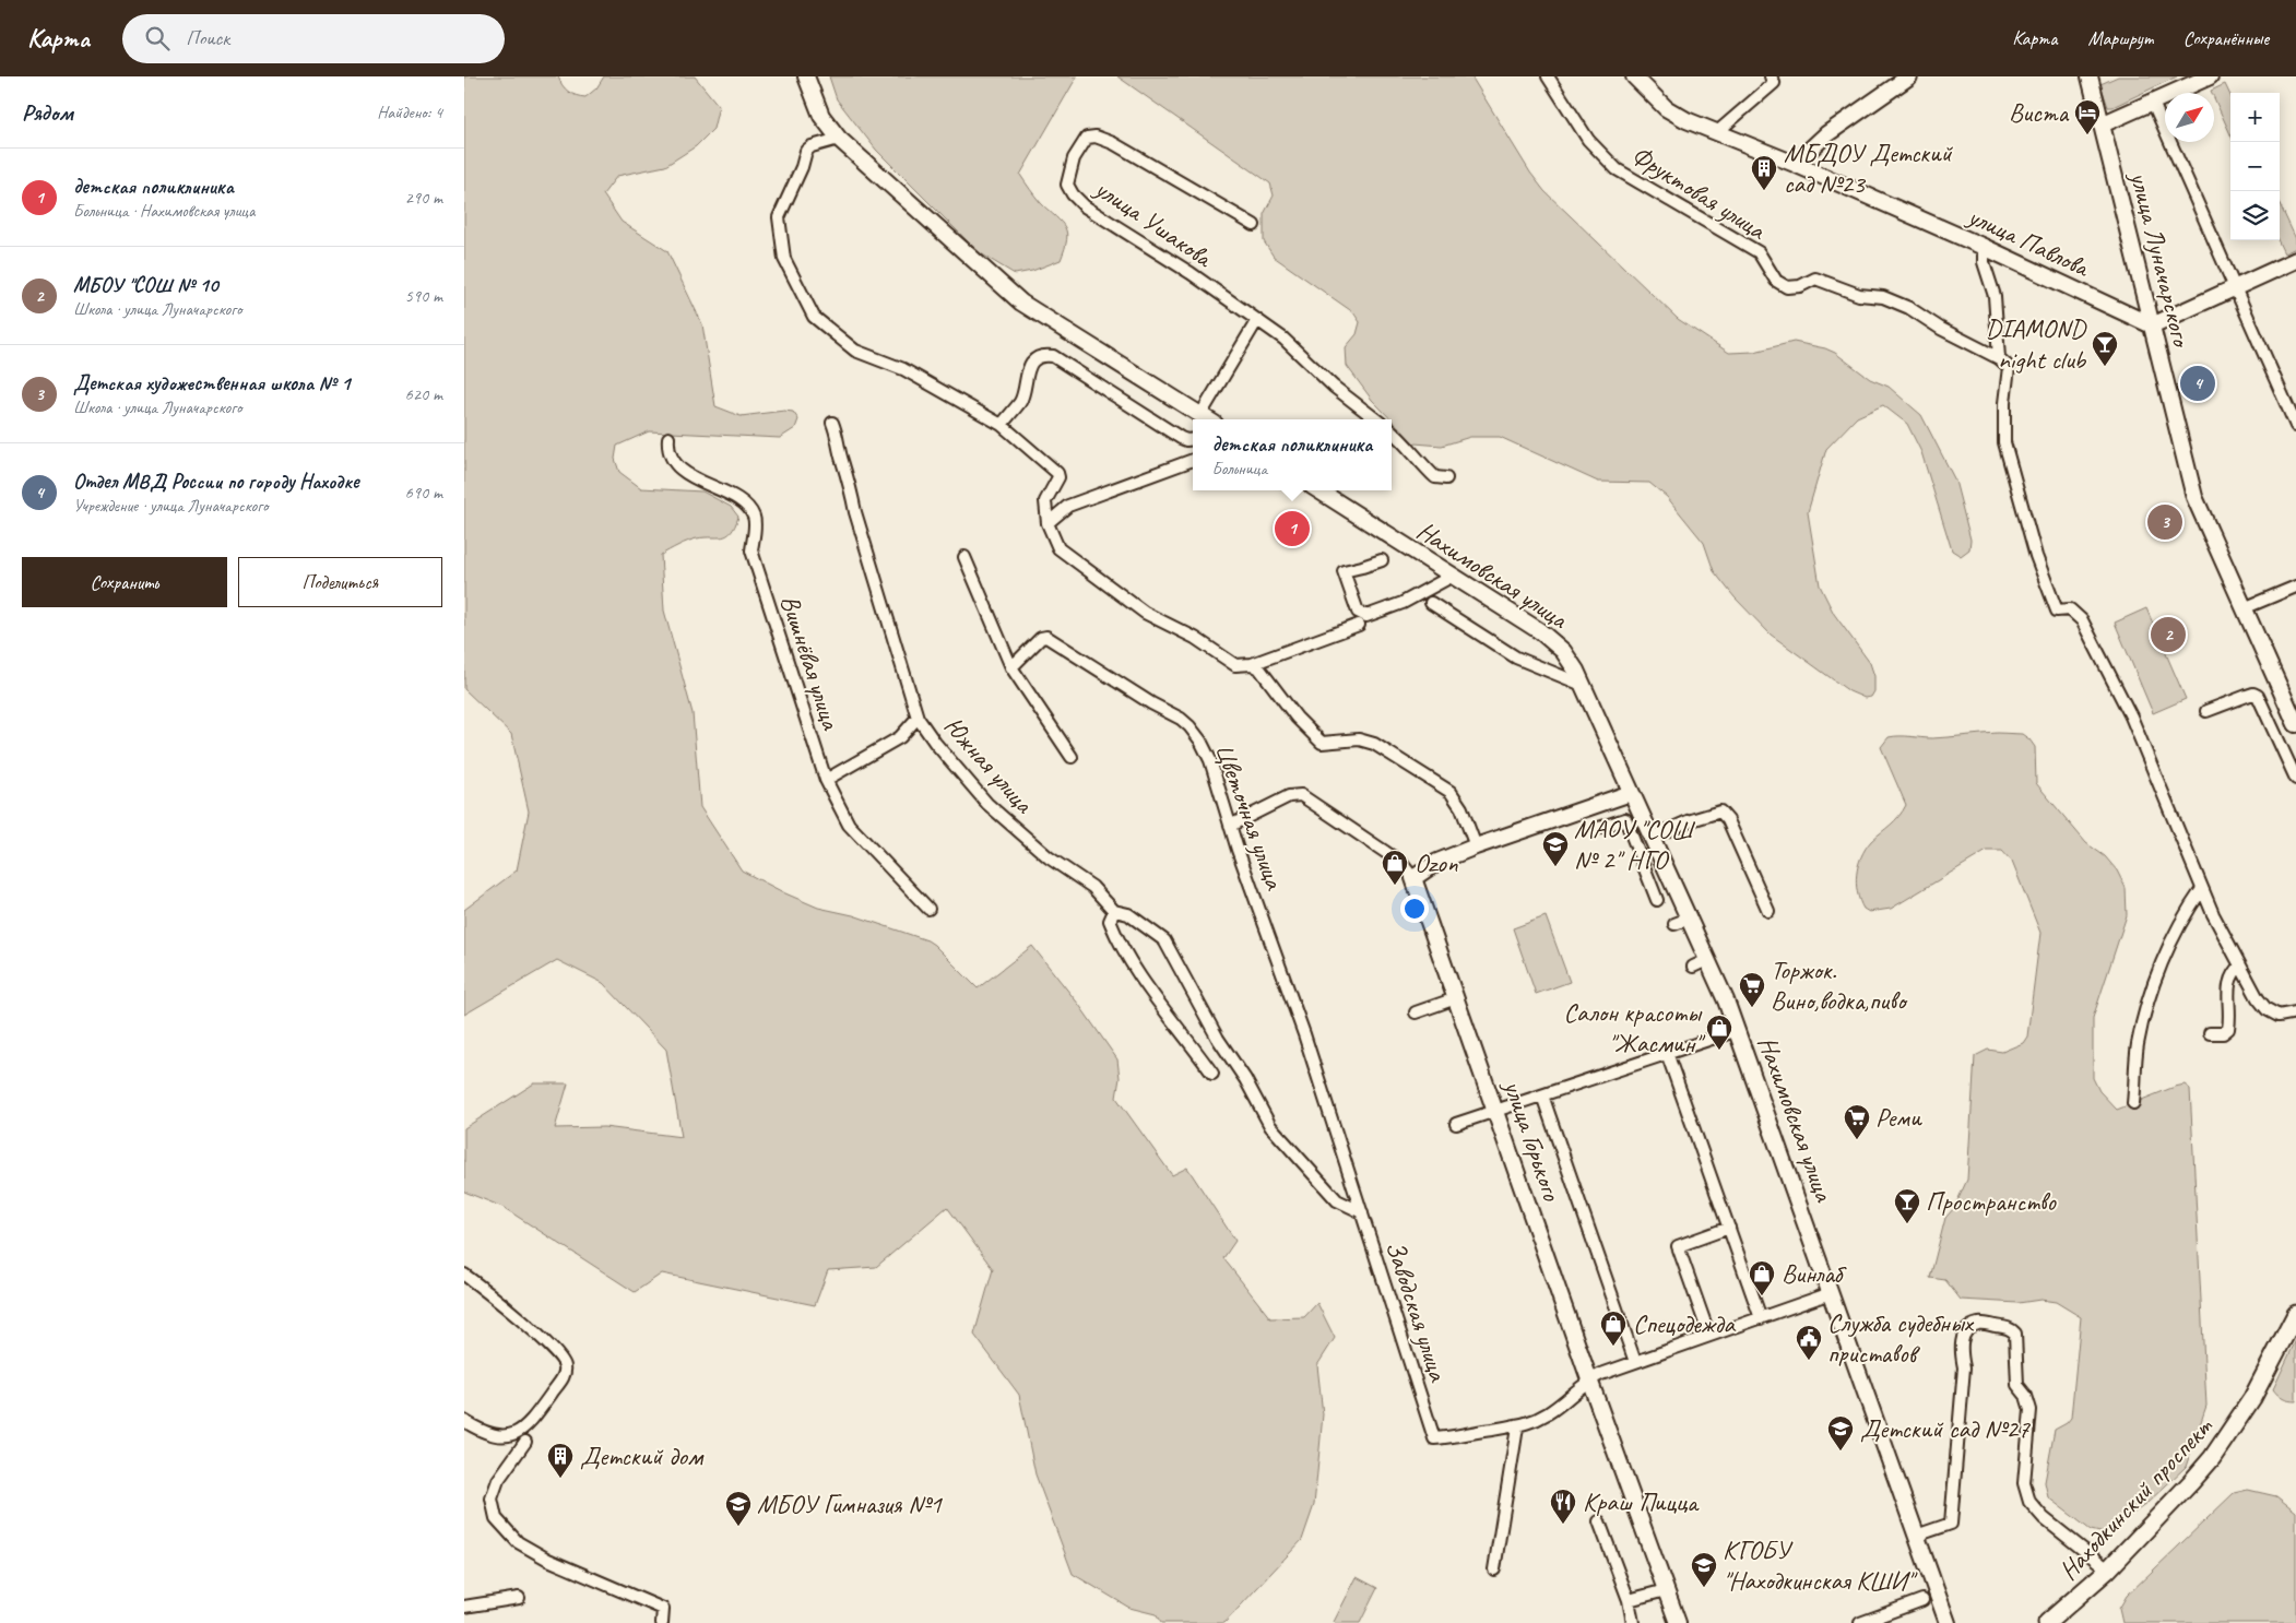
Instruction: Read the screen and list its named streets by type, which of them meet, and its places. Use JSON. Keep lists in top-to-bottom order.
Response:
{
  "streets": {
    "main road": [
      "улица Павлова",
      "улица Луначарского",
      "Нахимовская улица",
      "улица Горького",
      "Находкинский проспект"
    ],
    "street": [
      "Фруктовая улица",
      "улица Ушакова",
      "Вишнёвая улица",
      "Южная улица",
      "Цветочная улица",
      "Заводская улица"
    ]
  },
  "crossings": [
    ["улица Павлова", "улица Луначарского"],
    ["Нахимовская улица", "Заводская улица"],
    ["Цветочная улица", "улица Горького"],
    ["Цветочная улица", "Заводская улица"],
    ["улица Горького", "Заводская улица"]
  ],
  "places": {
    "hotel": ["Виста"],
    "building": ["МБДОУ Детский сад №23", "Детский дом"],
    "bar": ["DIAMOND night club", "Пространство"],
    "school or university": [
      "МАОУ \"СОШ № 2\" НГО",
      "Детский сад №27",
      "МБОУ Гимназия №1",
      "КГОБУ \"Находкинская КШИ\""
    ],
    "shop": [
      "Ozon",
      "Салон красоты \"Жасмин\"",
      "Винлаб",
      "Спецодежда"
    ],
    "supermarket": ["Торжок. Вино,водка,пиво", "Реми"],
    "public building": ["Служба судебных приставов"],
    "restaurant": ["Краш Пицца"]
  },
  "north": "top right",
  "page": {
    "header": "Карта",
    "search": "Поиск",
    "nav": ["Карта", "Маршрут", "Сохранённые"],
    "heading": ["Рядом", "Найдено: 4"],
    "map_buttons": ["+", "−"],
    "list": [
      {
        "mark": "1",
        "name": "детская поликлиника",
        "note": "Больница · Нахимовская улица",
        "value": "290 m"
      },
      {
        "mark": "2",
        "name": "МБОУ \"СОШ № 10",
        "note": "Школа · улица Луначарского",
        "value": "590 m"
      },
      {
        "mark": "3",
        "name": "Детская художественная школа № 1",
        "note": "Школа · улица Луначарского",
        "value": "620 m"
      },
      {
        "mark": "4",
        "name": "Отдел МВД России по городу Находке",
        "note": "Учреждение · улица Луначарского",
        "value": "690 m"
      }
    ],
    "pins": [
      "4",
      "3",
      "1",
      "2"
    ],
    "popup": ["детская поликлиника", "Больница"],
    "buttons": ["Сохранить", "Поделиться"]
  }
}
